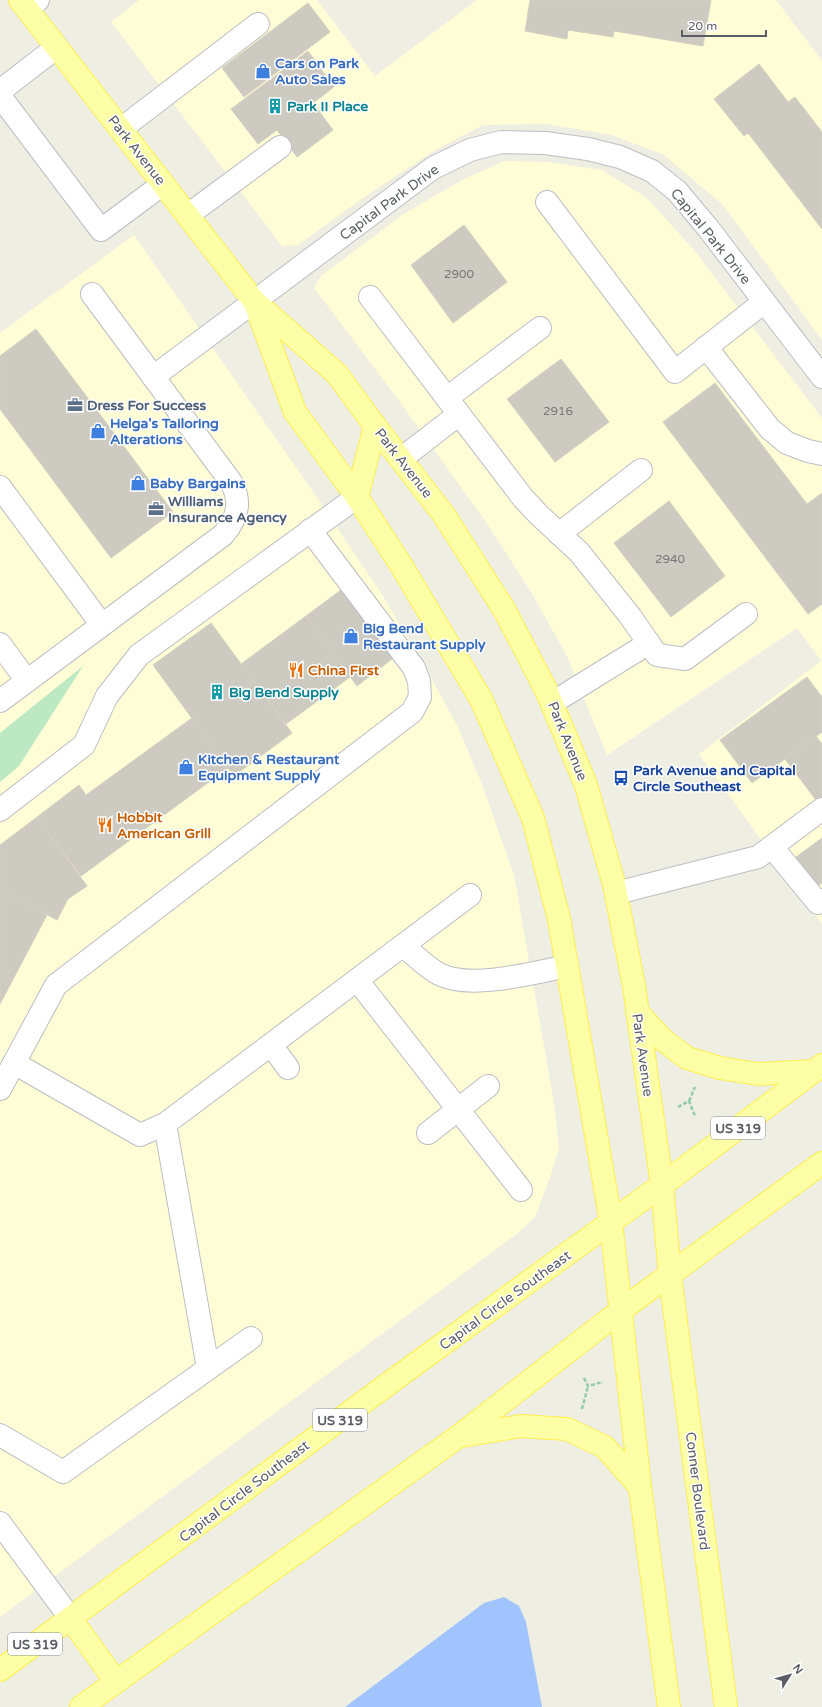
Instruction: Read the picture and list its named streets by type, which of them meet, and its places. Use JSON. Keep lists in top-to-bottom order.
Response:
{
  "streets": {
    "main road": [
      "Park Avenue",
      "US 319",
      "Capital Circle Southeast",
      "Conner Boulevard"
    ],
    "street": ["Capital Park Drive"]
  },
  "crossings": [
    ["Park Avenue", "Capital Park Drive"],
    ["Park Avenue", "US 319"],
    ["Park Avenue", "Capital Circle Southeast"],
    ["Park Avenue", "Conner Boulevard"],
    ["US 319", "Capital Circle Southeast"]
  ],
  "places": {
    "shop": [
      "Cars on Park Auto Sales",
      "Helga's Tailoring Alterations",
      "Baby Bargains",
      "Big Bend Restaurant Supply",
      "Kitchen & Restaurant Equipment Supply"
    ],
    "building": ["Park II Place", "Big Bend Supply"],
    "office": ["Dress For Success", "Williams Insurance Agency"],
    "restaurant": ["China First", "Hobbit American Grill"],
    "bus stop": ["Park Avenue and Capital Circle Southeast"]
  },
  "house_numbers": ["2900", "2916", "2940"],
  "scale_bar": "20 m",
  "north": "top right"
}
